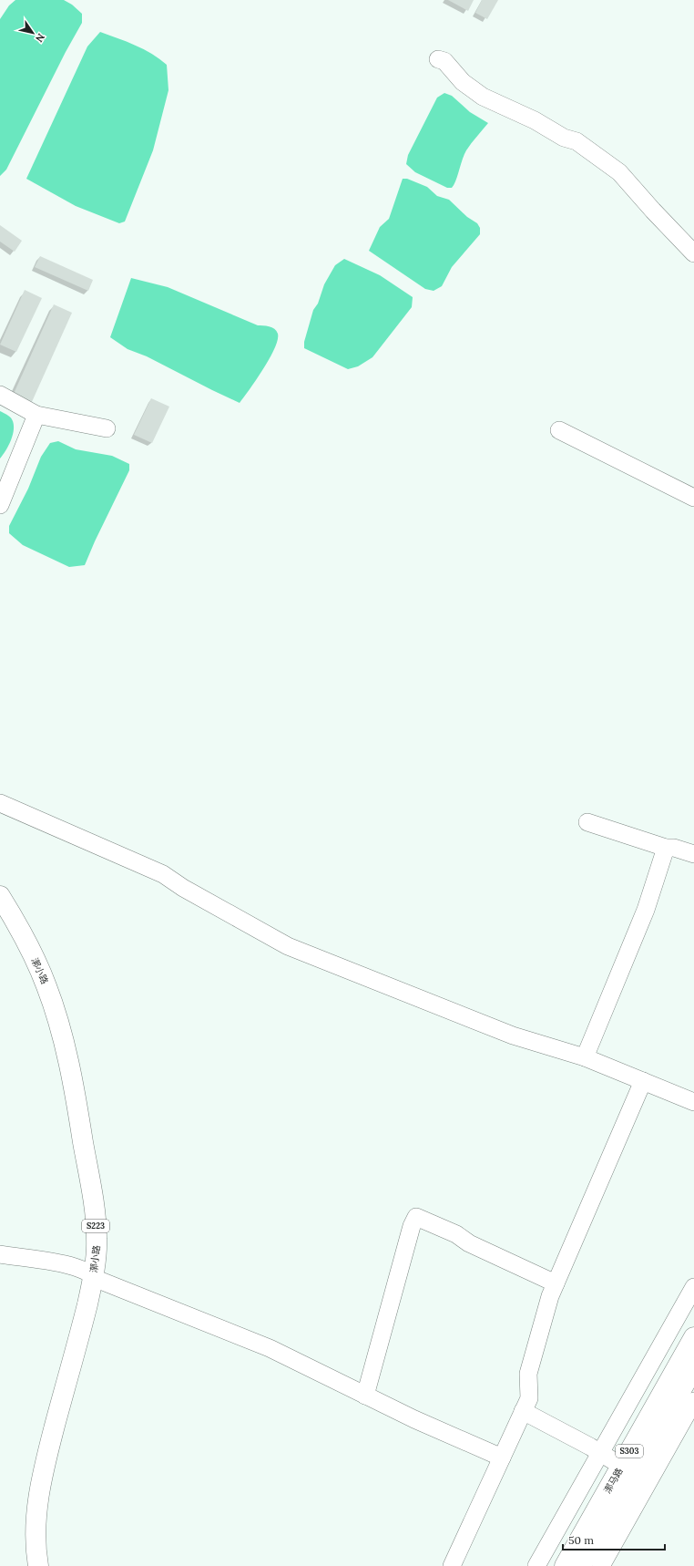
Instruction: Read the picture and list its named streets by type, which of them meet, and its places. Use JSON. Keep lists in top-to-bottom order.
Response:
{
  "streets": {
    "main road": [
      "漷小路",
      "S223",
      "S303",
      "漷马路"
    ]
  },
  "scale_bar": "50 m",
  "north": "bottom right"
}
